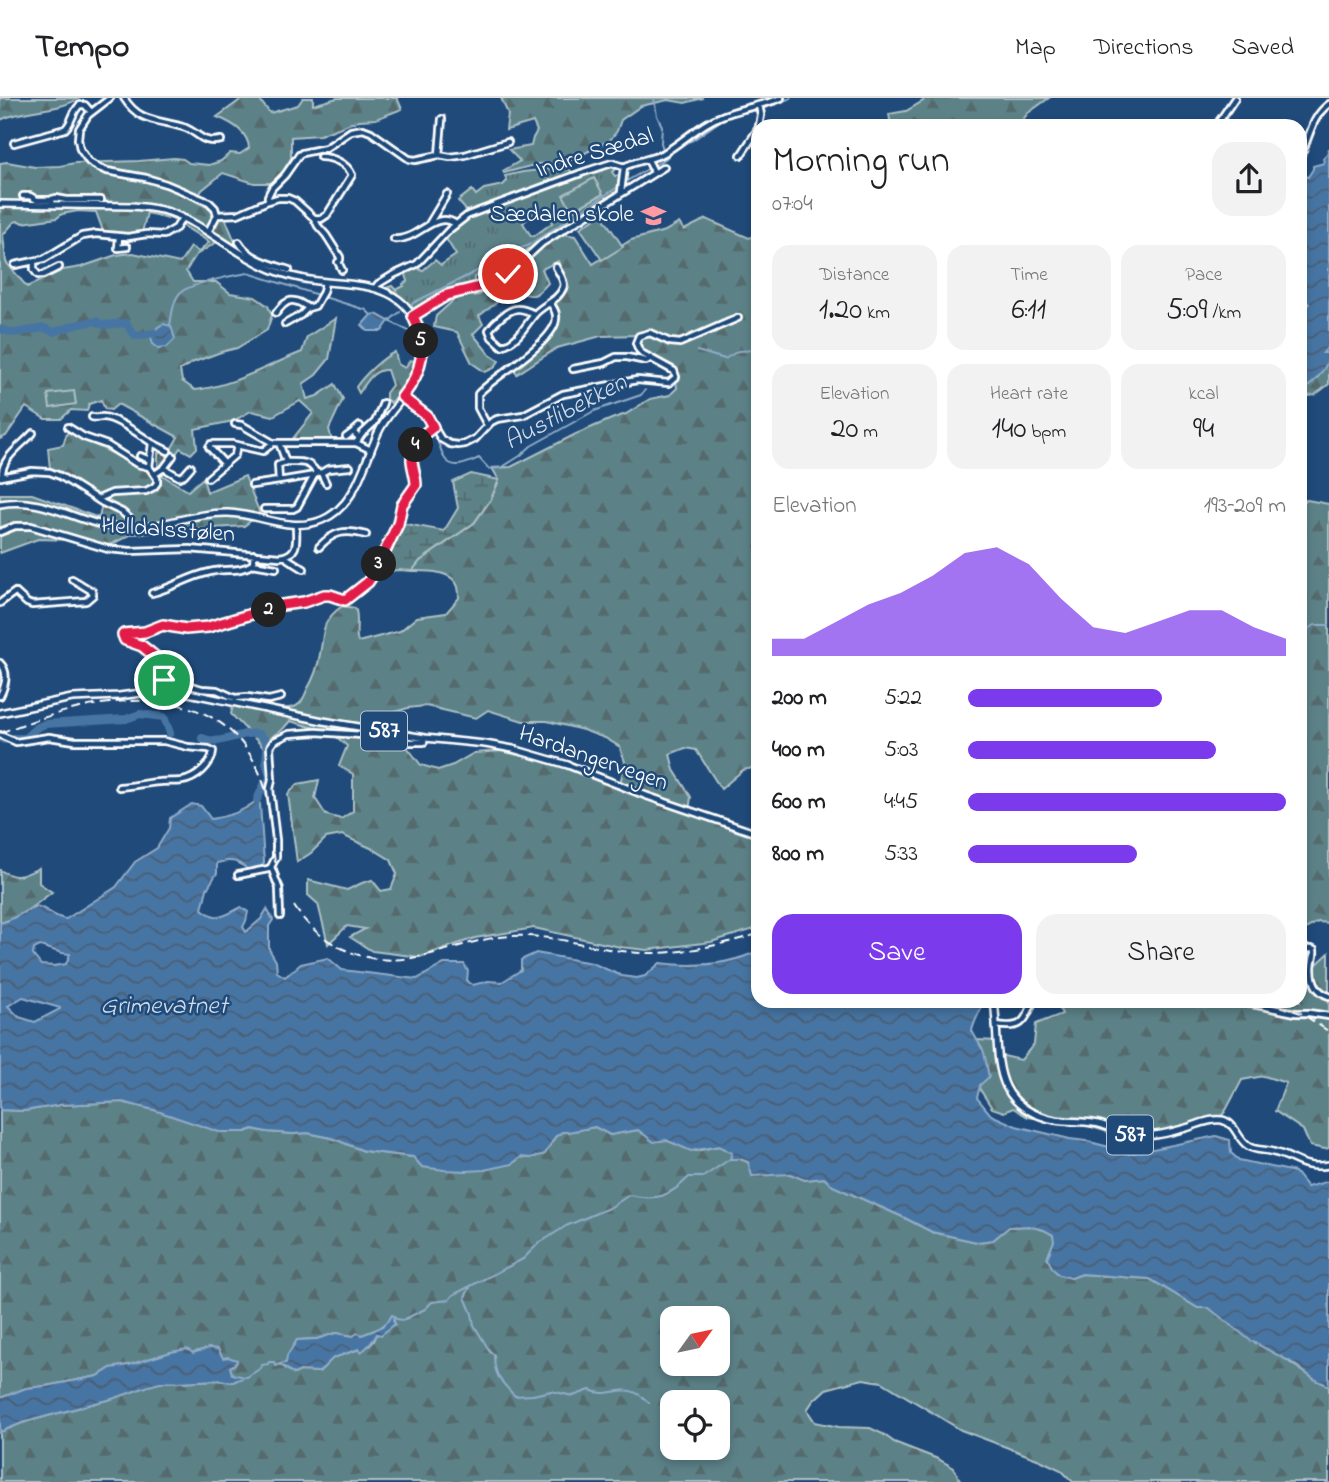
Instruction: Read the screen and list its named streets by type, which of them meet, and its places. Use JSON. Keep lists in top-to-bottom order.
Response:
{
  "streets": {
    "main road": ["587", "Hardangervegen"],
    "street": ["Indre Sædal", "Helldalsstølen"]
  },
  "water": ["Austlibekken", "Grimevatnet"],
  "places": {
    "school or university": ["Sædalen skole"]
  },
  "north": "top right",
  "page": {
    "header": "Tempo",
    "nav": ["Map", "Directions", "Saved"],
    "heading": ["Morning run", "07:04"],
    "stats": [
      ["Distance", "1.20 km"],
      ["Time", "6:11"],
      ["Pace", "5:09 /km"],
      ["Elevation", "20 m"],
      ["Heart rate", "140 bpm"],
      ["kcal", "94"]
    ],
    "pins": [
      "5",
      "4",
      "3",
      "2"
    ],
    "chart": ["Elevation", "193–209 m"],
    "list": [
      {
        "name": "200 m",
        "note": "5:22"
      },
      {
        "name": "400 m",
        "note": "5:03"
      },
      {
        "name": "600 m",
        "note": "4:45"
      },
      {
        "name": "800 m",
        "note": "5:33"
      }
    ],
    "buttons": ["Save", "Share"]
  }
}
